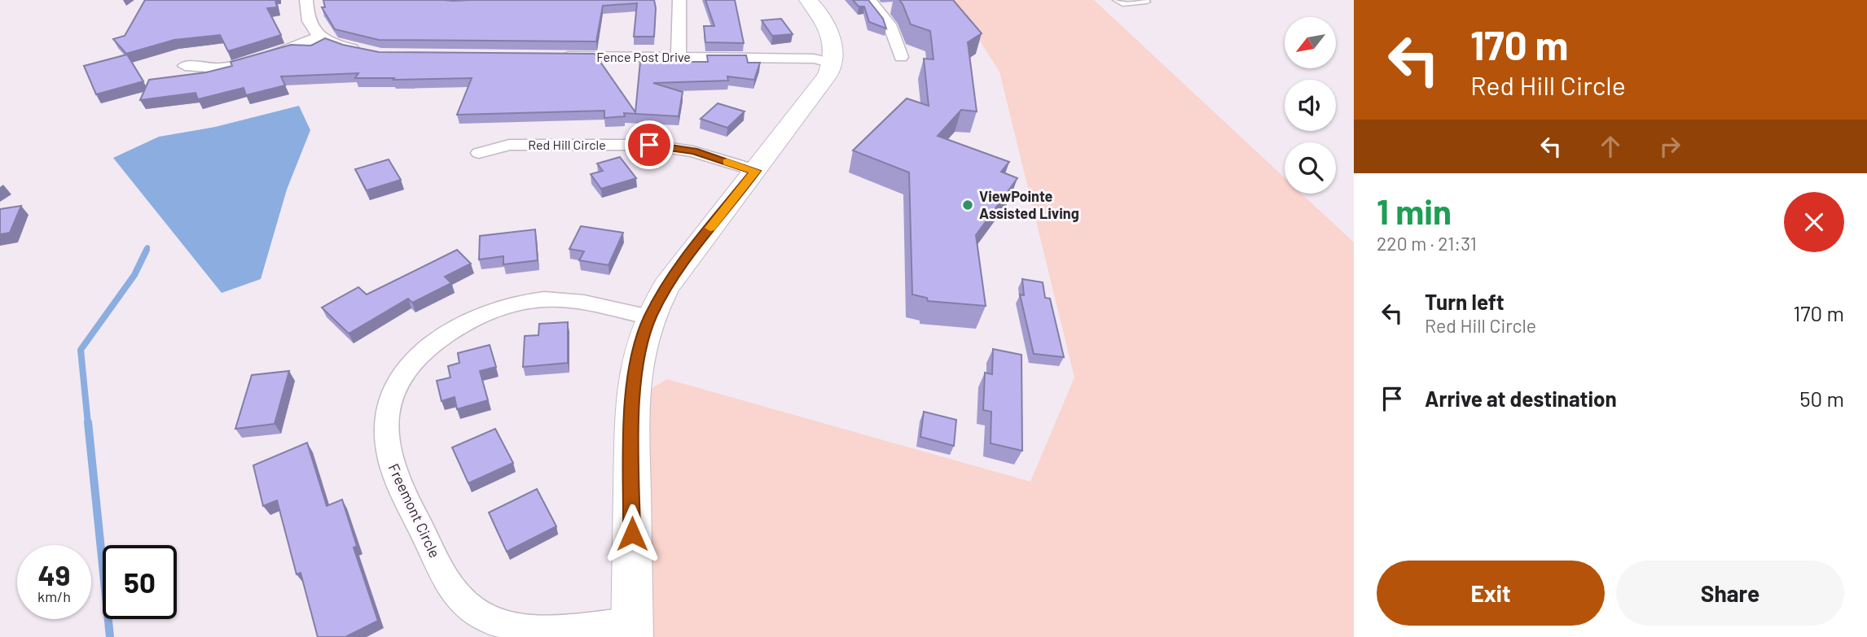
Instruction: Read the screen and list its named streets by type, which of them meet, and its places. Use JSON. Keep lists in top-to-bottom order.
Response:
{
  "streets": {
    "street": ["Fence Post Drive", "Red Hill Circle", "Freemont Circle"]
  },
  "places": ["ViewPointe Assisted Living"],
  "north": "bottom left",
  "page": {
    "turn": ["170 m", "Red Hill Circle"],
    "heading": ["1 min", "220 m · 21:31"],
    "list": [
      {
        "name": "Turn left",
        "note": "Red Hill Circle",
        "value": "170 m"
      },
      {
        "name": "Arrive at destination",
        "value": "50 m"
      }
    ],
    "speed": "49 km/h",
    "limit": "50",
    "buttons": ["Exit", "Share"]
  }
}
